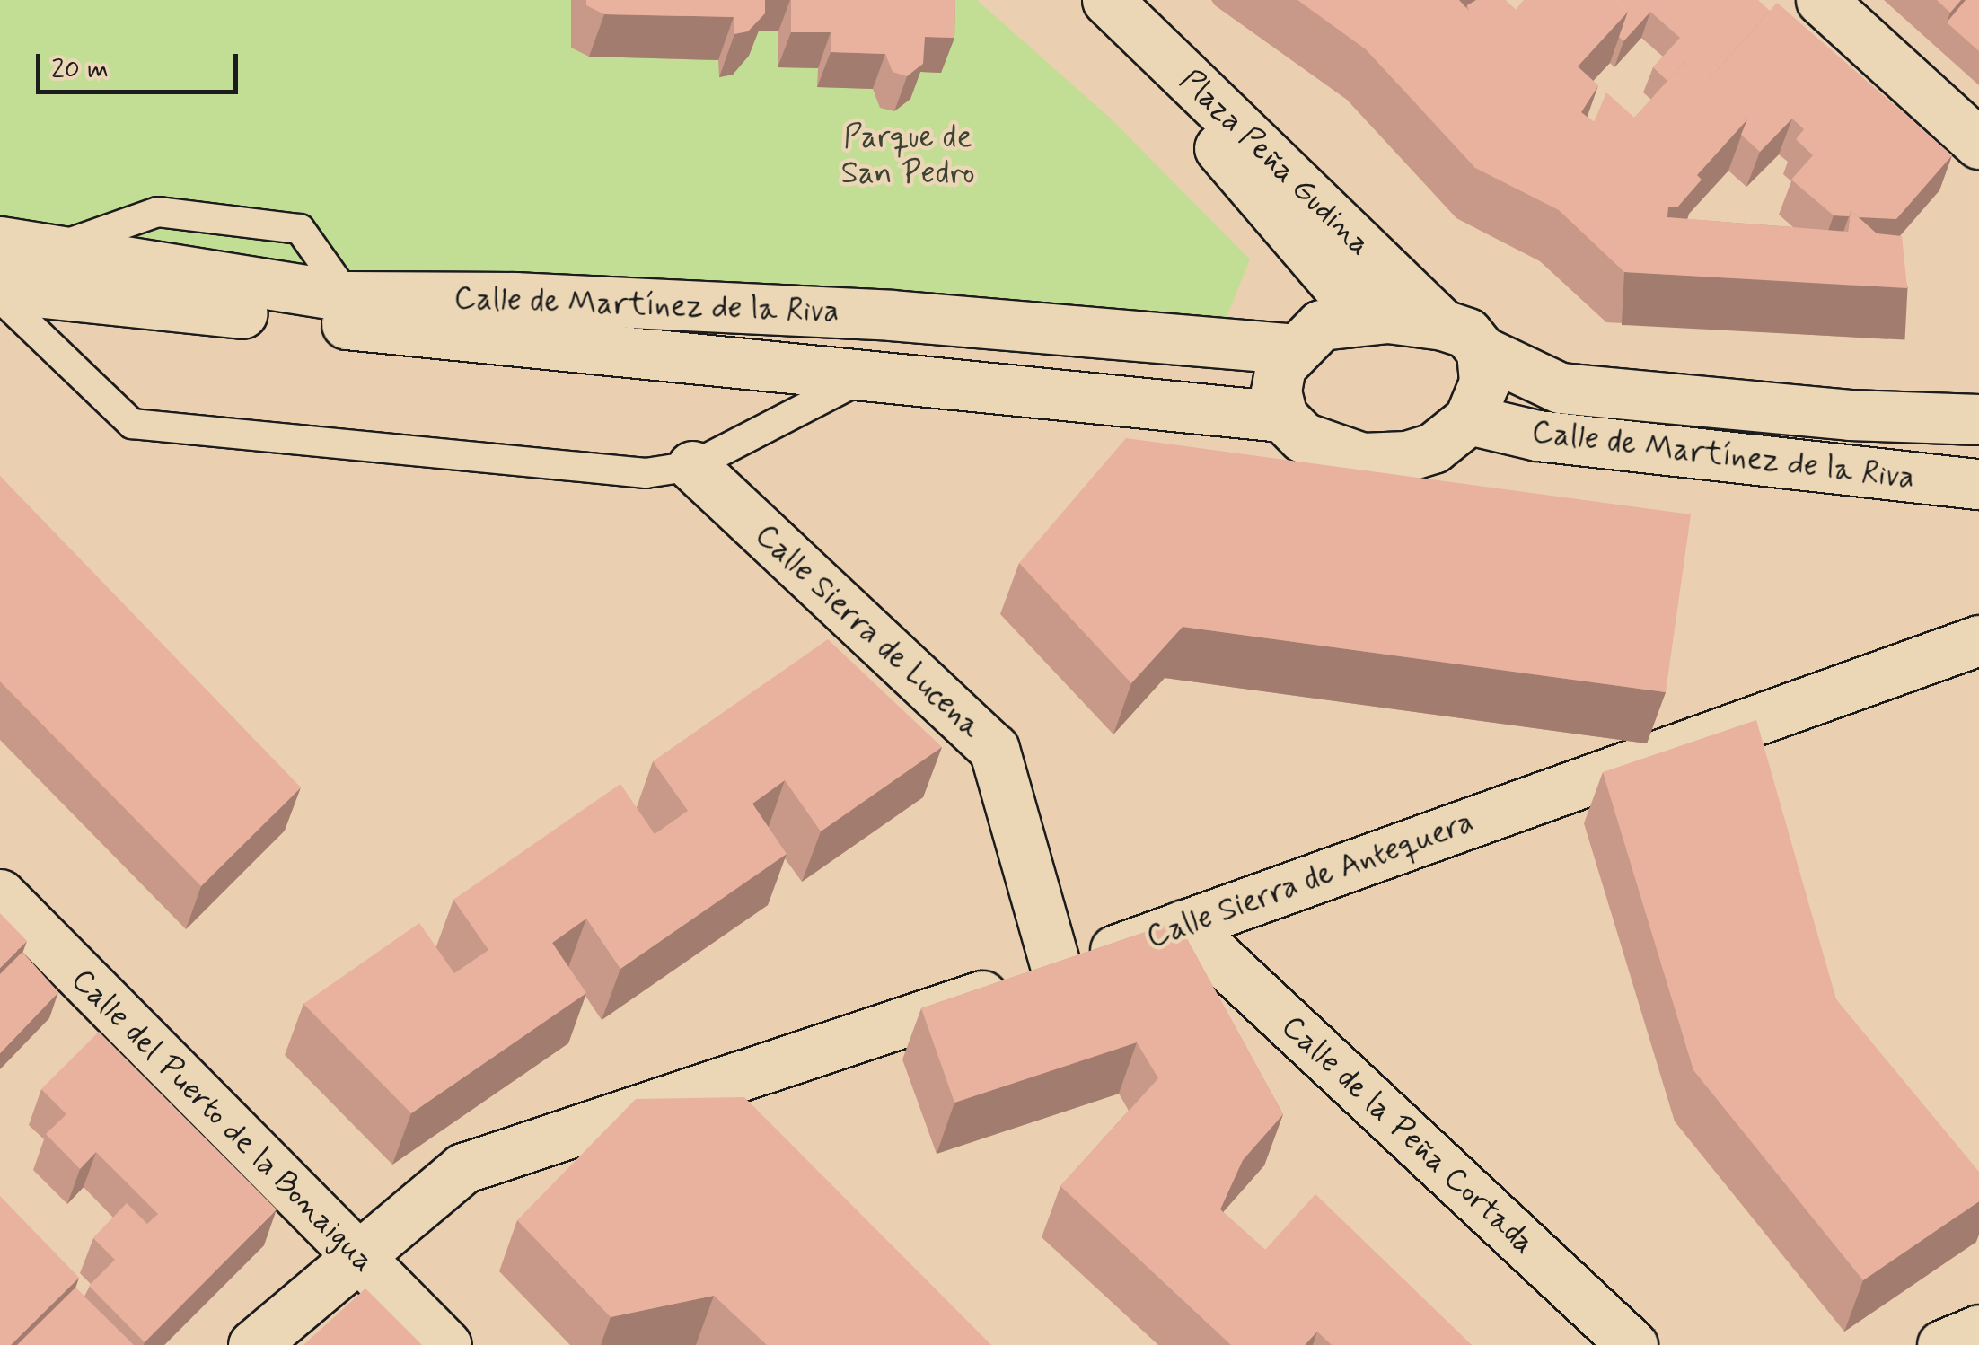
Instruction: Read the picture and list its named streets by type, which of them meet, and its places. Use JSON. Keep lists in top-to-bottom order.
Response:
{
  "streets": {
    "street": [
      "Plaza Peña Gudina",
      "Calle de Martínez de la Riva",
      "Calle Sierra de Lucena",
      "Calle Sierra de Antequera",
      "Calle del Puerto de la Bonaigua",
      "Calle de la Peña Cortada"
    ]
  },
  "crossings": [
    ["Plaza Peña Gudina", "Calle de Martínez de la Riva"],
    ["Calle Sierra de Lucena", "Calle Sierra de Antequera"],
    ["Calle Sierra de Antequera", "Calle del Puerto de la Bonaigua"],
    ["Calle Sierra de Antequera", "Calle de la Peña Cortada"]
  ],
  "parks": ["Parque de San Pedro"],
  "scale_bar": "20 m"
}
